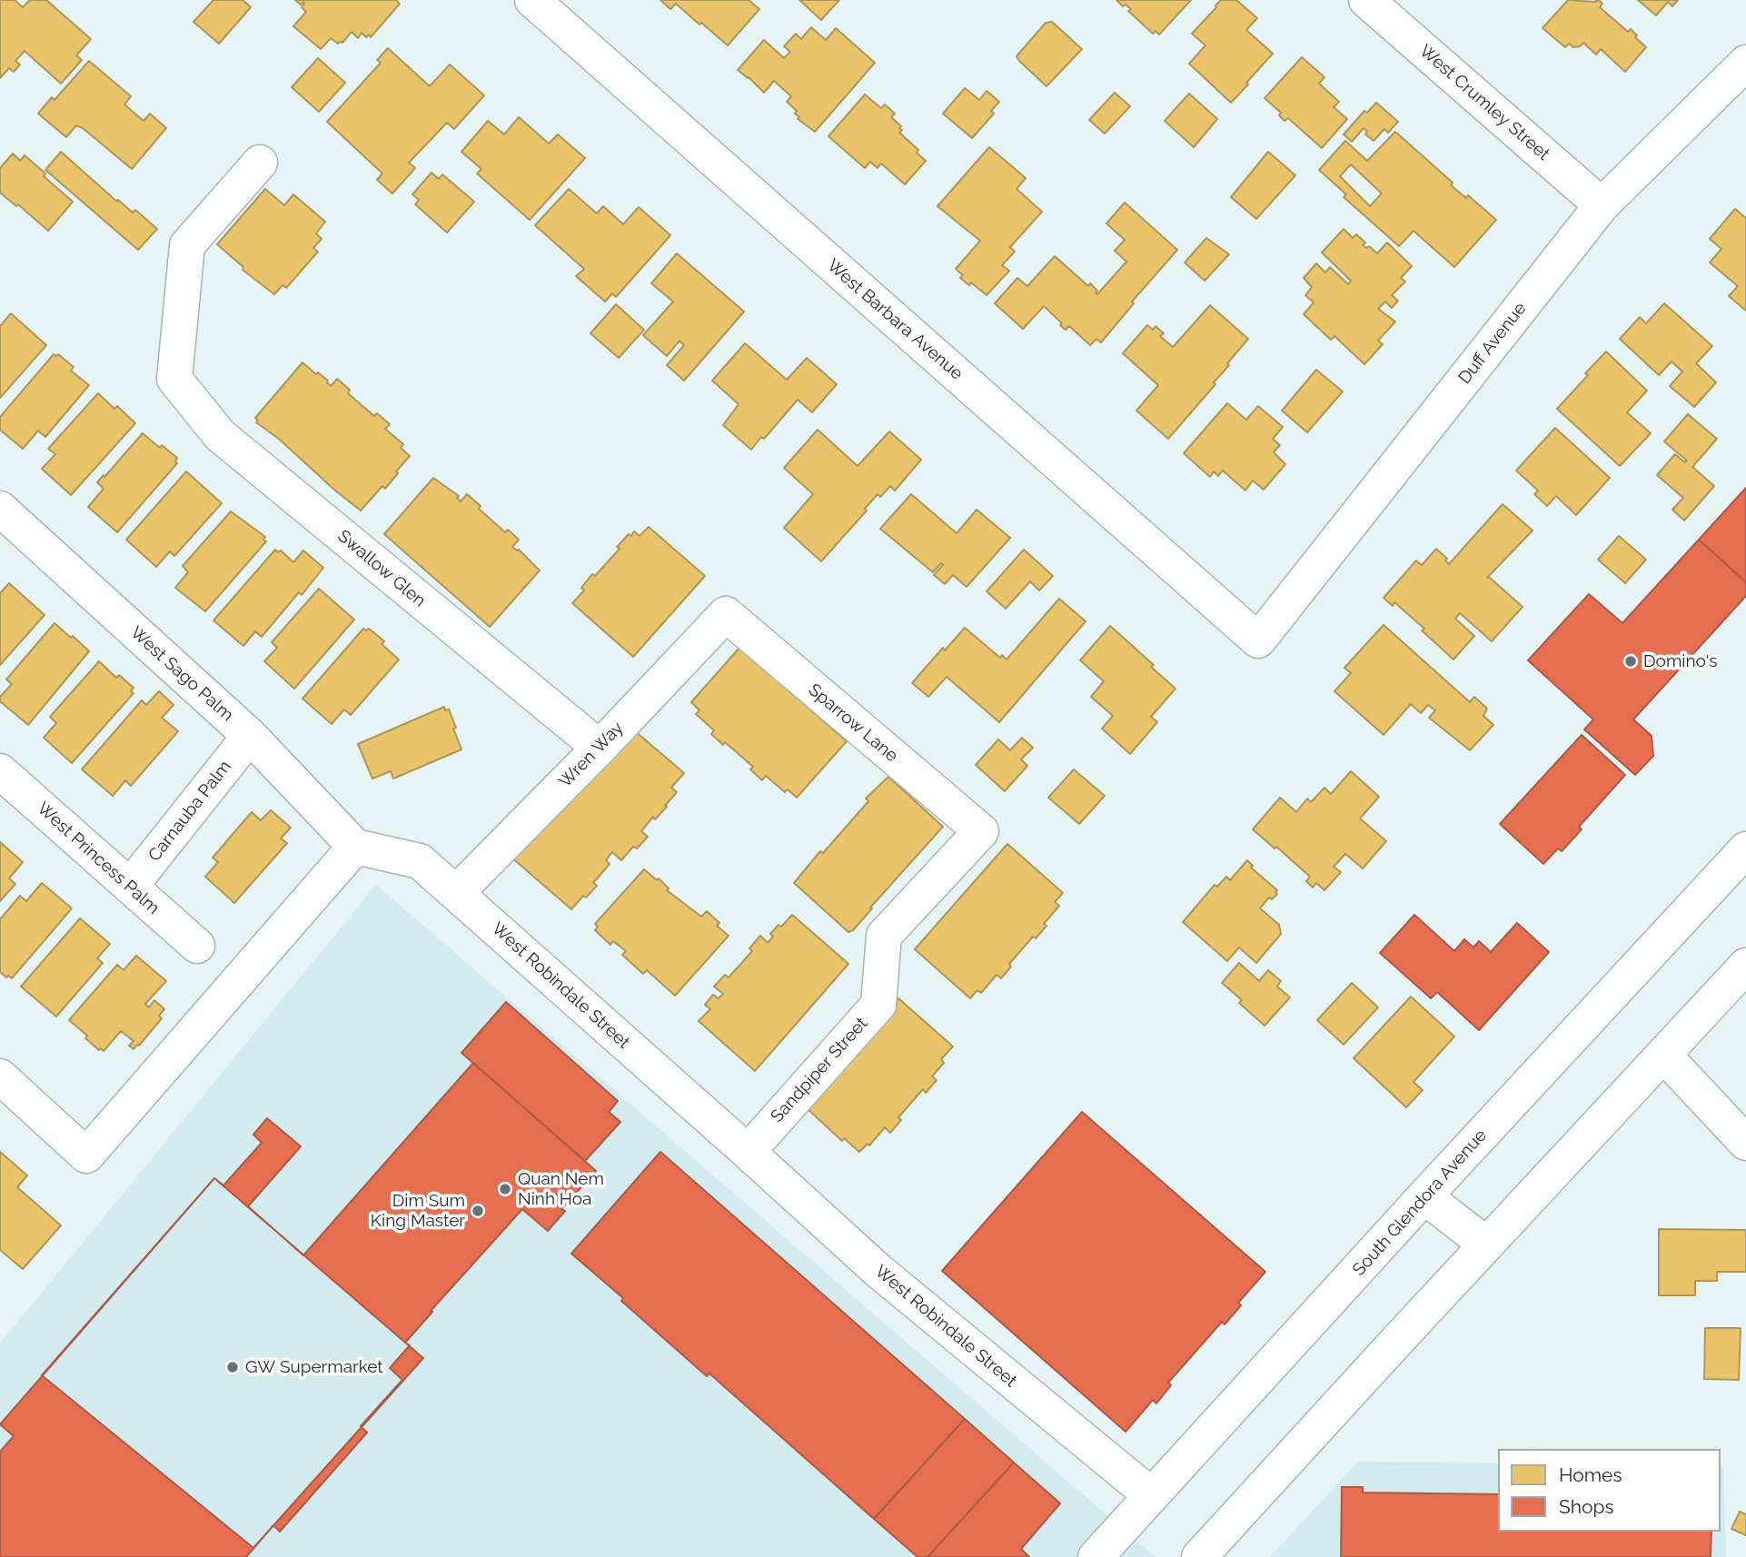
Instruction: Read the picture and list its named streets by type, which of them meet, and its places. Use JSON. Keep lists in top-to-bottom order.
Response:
{
  "streets": {
    "street": [
      "West Crumley Street",
      "West Barbara Avenue",
      "Duff Avenue",
      "Swallow Glen",
      "West Sago Palm",
      "Sparrow Lane",
      "Wren Way",
      "Carnauba Palm",
      "West Princess Palm",
      "West Robindale Street",
      "Sandpiper Street",
      "South Glendora Avenue"
    ]
  },
  "crossings": [
    ["West Crumley Street", "Duff Avenue"],
    ["West Barbara Avenue", "Duff Avenue"],
    ["Swallow Glen", "Wren Way"],
    ["West Sago Palm", "Carnauba Palm"],
    ["West Sago Palm", "West Robindale Street"],
    ["Sparrow Lane", "Wren Way"],
    ["Sparrow Lane", "Sandpiper Street"],
    ["Wren Way", "West Robindale Street"],
    ["Carnauba Palm", "West Princess Palm"],
    ["West Robindale Street", "Sandpiper Street"],
    ["West Robindale Street", "South Glendora Avenue"]
  ],
  "places": [
    "Domino's",
    "Quan Nem Ninh Hoa",
    "Dim Sum King Master",
    "GW Supermarket"
  ],
  "legend": ["Homes", "Shops"]
}
